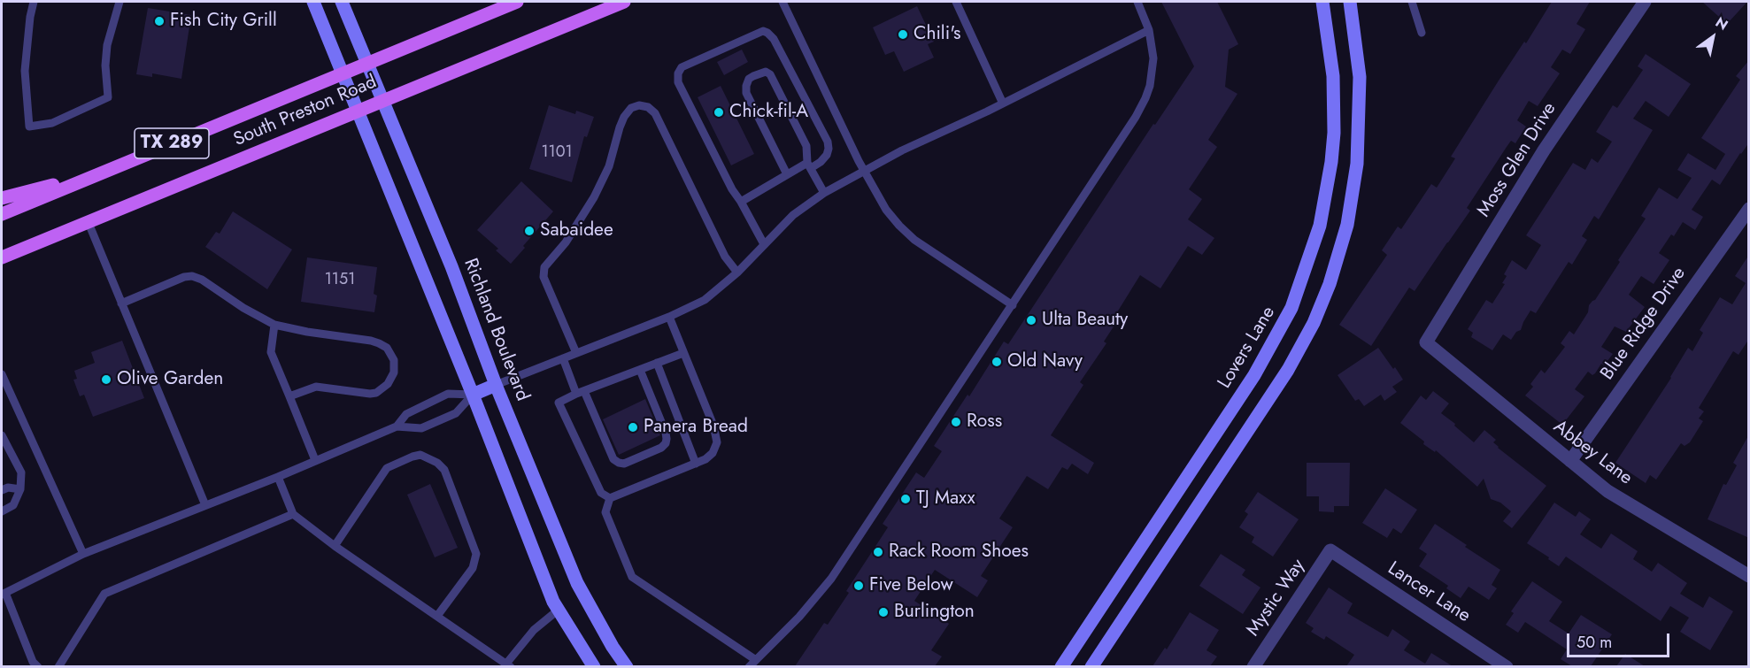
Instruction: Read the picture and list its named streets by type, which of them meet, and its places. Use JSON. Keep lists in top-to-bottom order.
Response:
{
  "streets": {
    "main road": ["South Preston Road", "TX 289"],
    "street": [
      "Moss Glen Drive",
      "Blue Ridge Drive",
      "Richland Boulevard",
      "Lovers Lane",
      "Abbey Lane",
      "Lancer Lane",
      "Mystic Way"
    ]
  },
  "crossings": [
    ["South Preston Road", "Richland Boulevard"],
    ["Moss Glen Drive", "Abbey Lane"],
    ["Blue Ridge Drive", "Abbey Lane"],
    ["Lancer Lane", "Mystic Way"]
  ],
  "places": [
    "Fish City Grill",
    "Chili's",
    "Chick-fil-A",
    "Sabaidee",
    "Ulta Beauty",
    "Old Navy",
    "Olive Garden",
    "Ross",
    "Panera Bread",
    "TJ Maxx",
    "Rack Room Shoes",
    "Five Below",
    "Burlington"
  ],
  "house_numbers": ["1101", "1151"],
  "scale_bar": "50 m",
  "north": "top right"
}
